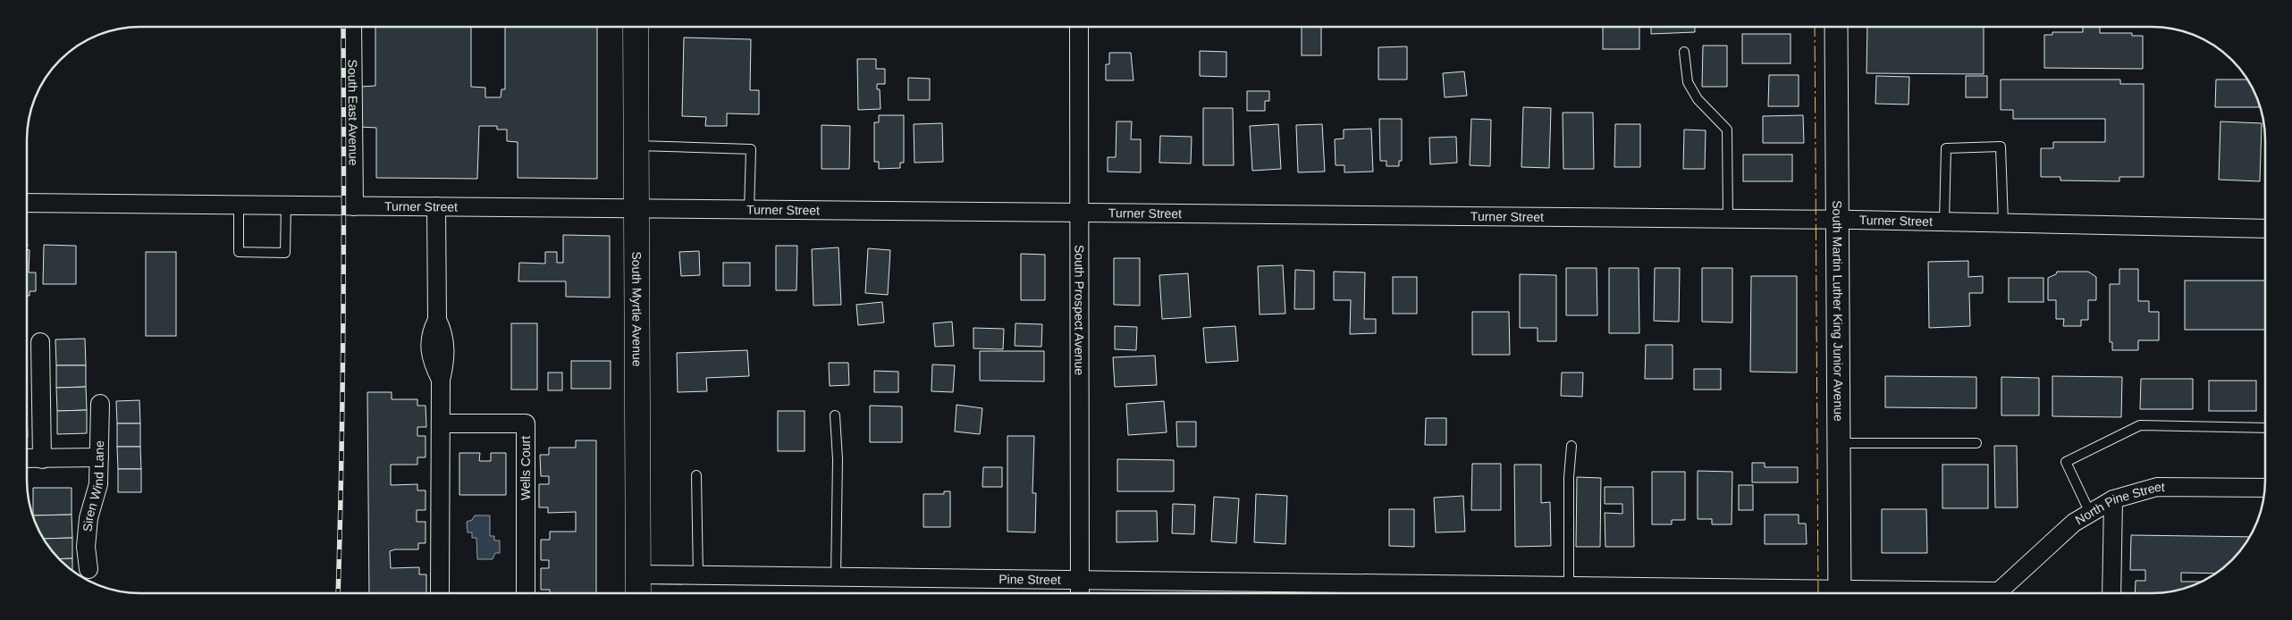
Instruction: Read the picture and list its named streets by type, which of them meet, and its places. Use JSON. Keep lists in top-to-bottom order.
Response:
{
  "streets": {
    "main road": ["South Myrtle Avenue"],
    "street": [
      "South East Avenue",
      "Turner Street",
      "South Prospect Avenue",
      "South Martin Luther King Junior Avenue",
      "Wells Court",
      "Siren Wind Lane",
      "North Pine Street",
      "Pine Street"
    ]
  },
  "crossings": [
    ["South East Avenue", "Turner Street"],
    ["Turner Street", "South Myrtle Avenue"],
    ["Turner Street", "South Prospect Avenue"],
    ["Turner Street", "South Martin Luther King Junior Avenue"],
    ["South Myrtle Avenue", "Pine Street"],
    ["South Prospect Avenue", "Pine Street"]
  ]
}
